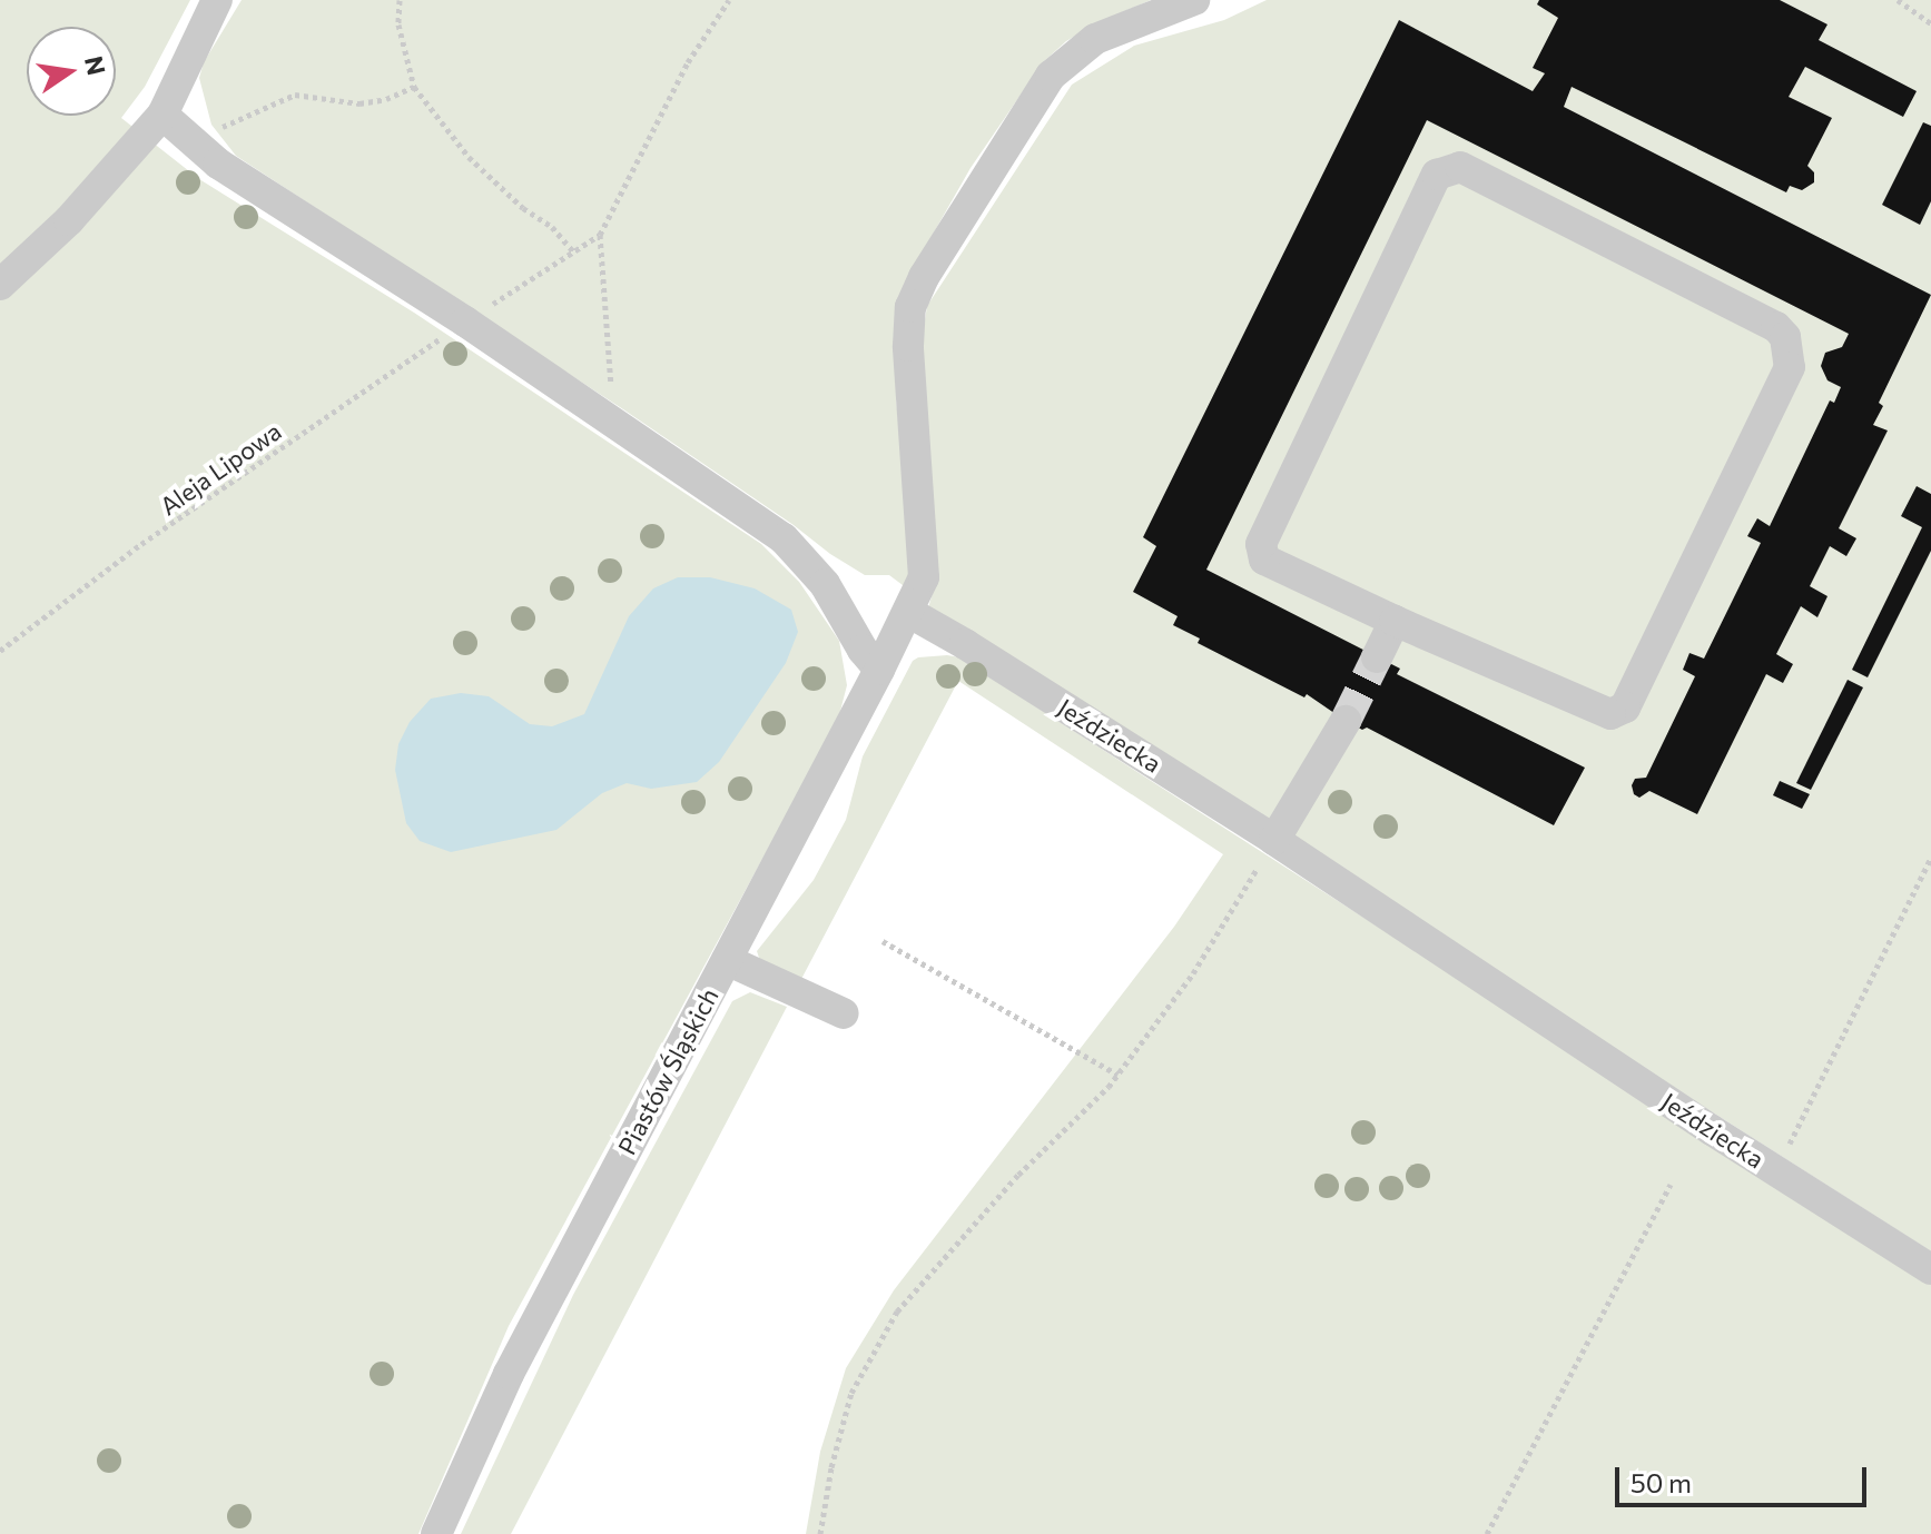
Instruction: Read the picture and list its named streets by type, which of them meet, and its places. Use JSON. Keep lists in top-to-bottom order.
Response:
{
  "streets": {
    "street": ["Jeździecka", "Piastów Śląskich"],
    "path": ["Aleja Lipowa"]
  },
  "crossings": [
    ["Jeździecka", "Piastów Śląskich"]
  ],
  "scale_bar": "50 m",
  "north": "right"
}
